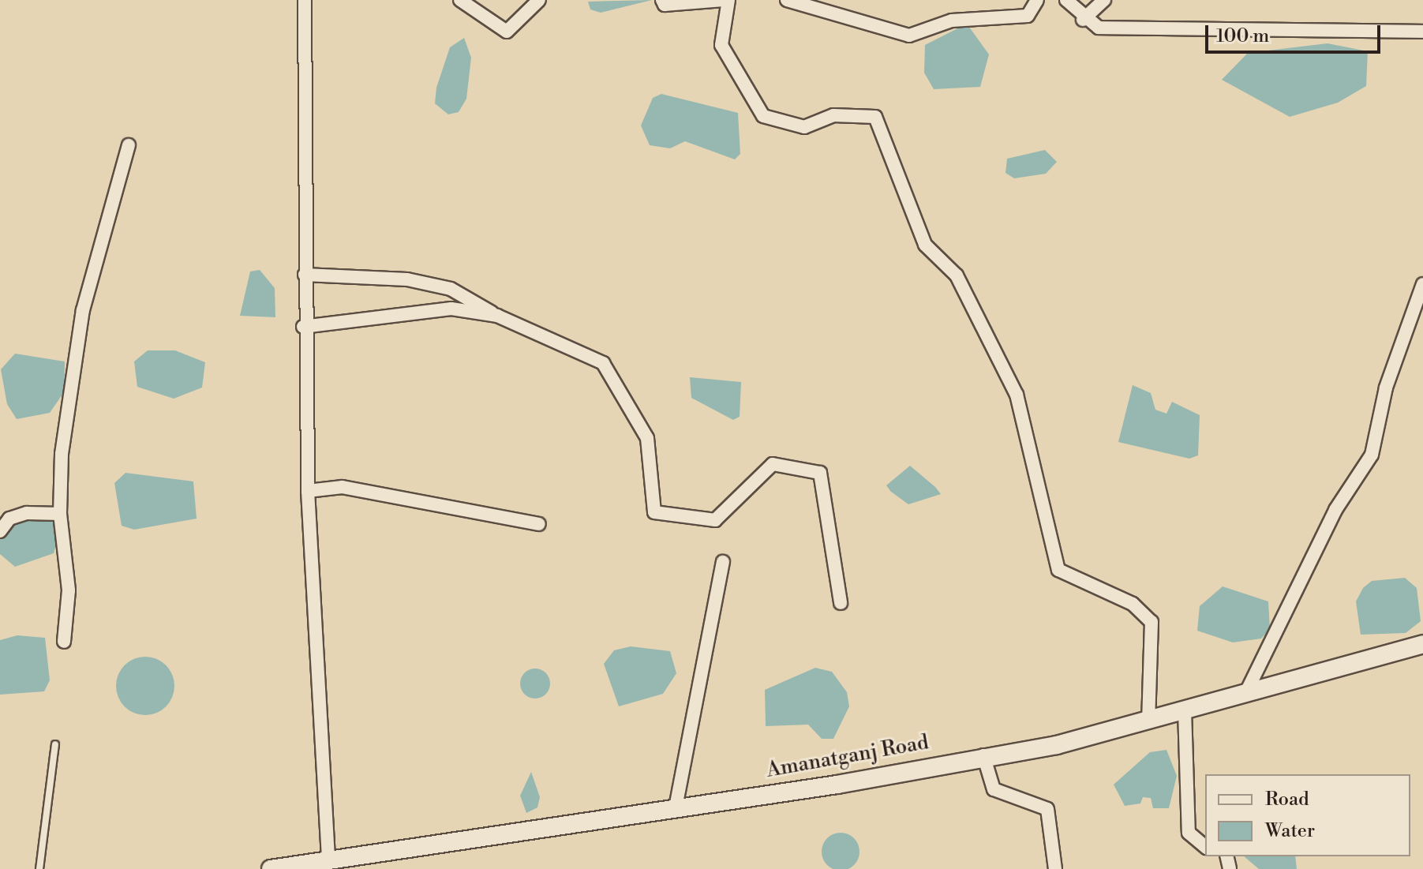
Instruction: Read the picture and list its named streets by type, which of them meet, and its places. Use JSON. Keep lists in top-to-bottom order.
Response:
{
  "streets": {
    "main road": ["Amanatganj Road"]
  },
  "legend": ["Road", "Water"],
  "scale_bar": "100 m"
}
